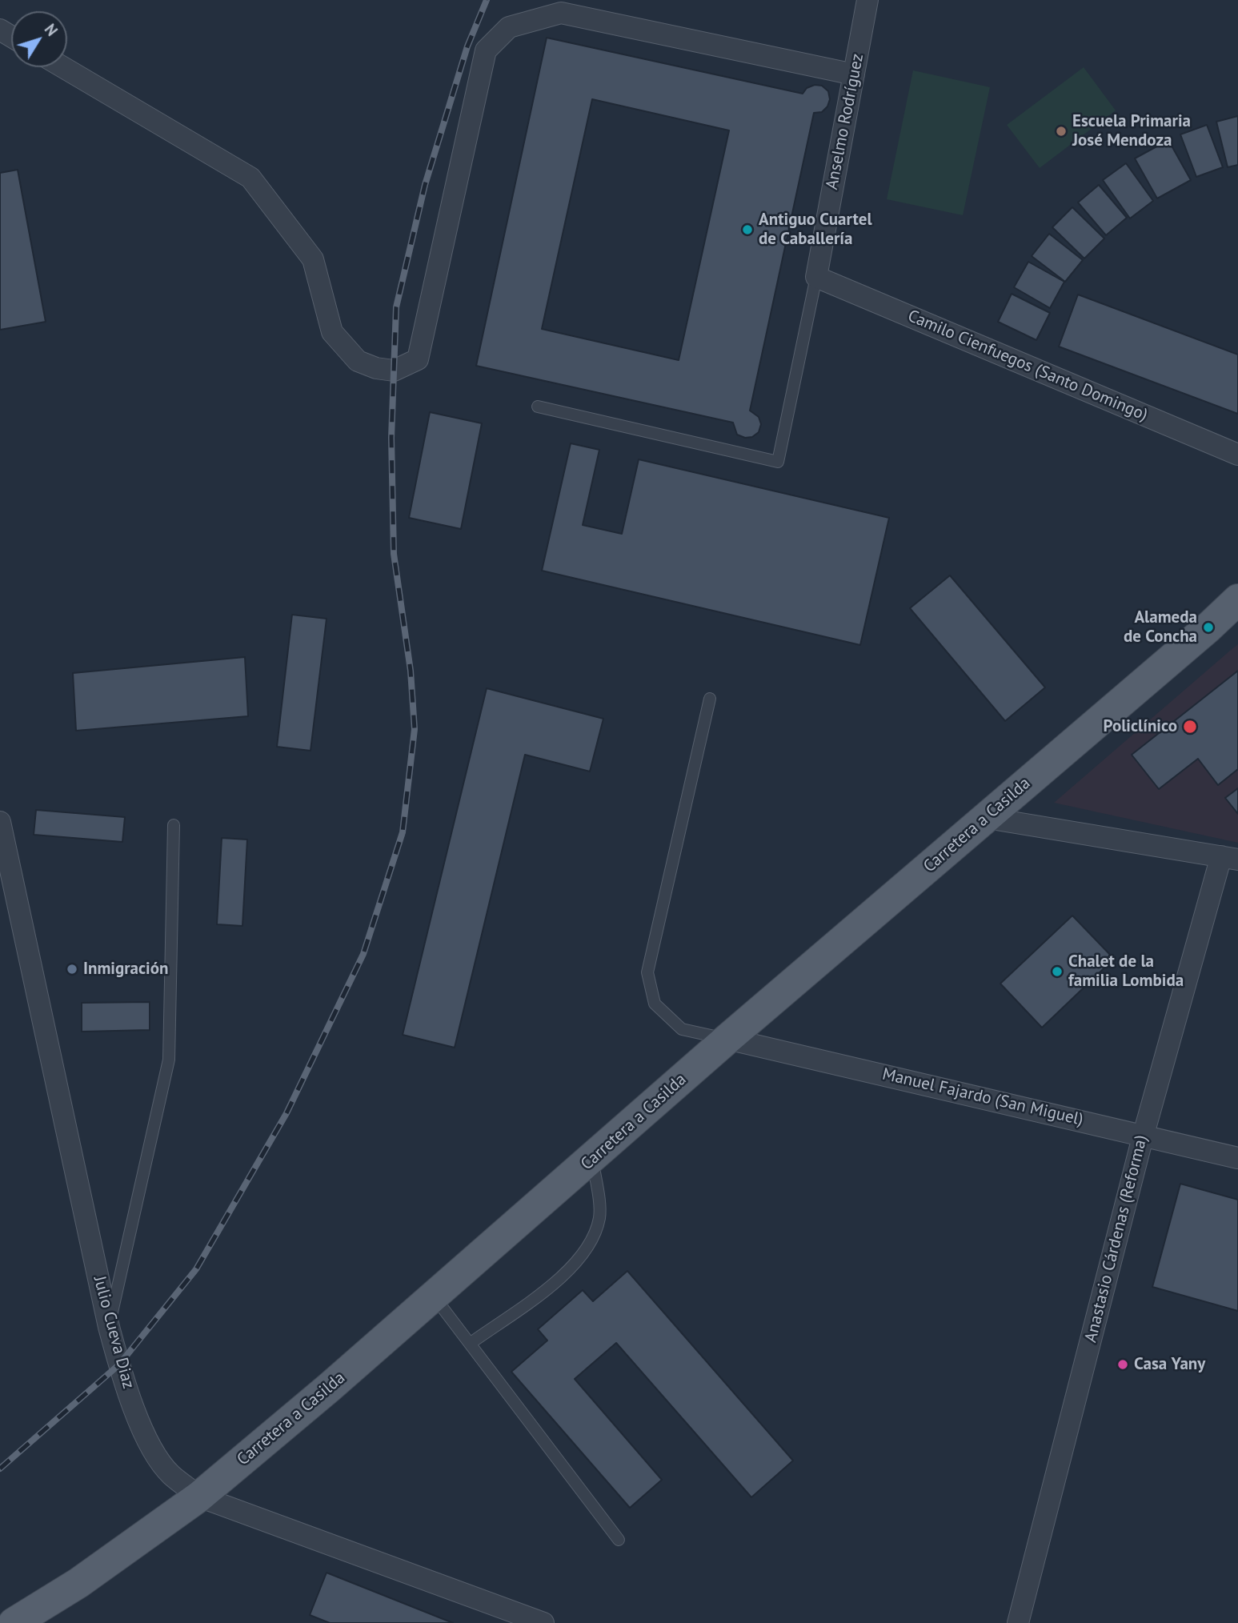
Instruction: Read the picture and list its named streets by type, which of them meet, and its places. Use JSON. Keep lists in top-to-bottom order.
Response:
{
  "streets": {
    "main road": ["Carretera a Casilda"],
    "street": [
      "Anselmo Rodríguez",
      "Camilo Cienfuegos (Santo Domingo)",
      "Manuel Fajardo (San Miguel)",
      "Anastasio Cárdenas (Reforma)",
      "Julio Cueva Diaz"
    ]
  },
  "crossings": [
    ["Anselmo Rodríguez", "Camilo Cienfuegos (Santo Domingo)"],
    ["Carretera a Casilda", "Manuel Fajardo (San Miguel)"],
    ["Carretera a Casilda", "Julio Cueva Diaz"],
    ["Manuel Fajardo (San Miguel)", "Anastasio Cárdenas (Reforma)"]
  ],
  "places": [
    "Escuela Primaria José Mendoza",
    "Antiguo Cuartel de Caballería",
    "Alameda de Concha",
    "Policlínico",
    "Inmigración",
    "Chalet de la familia Lombida",
    "Casa Yany"
  ],
  "north": "top right"
}
